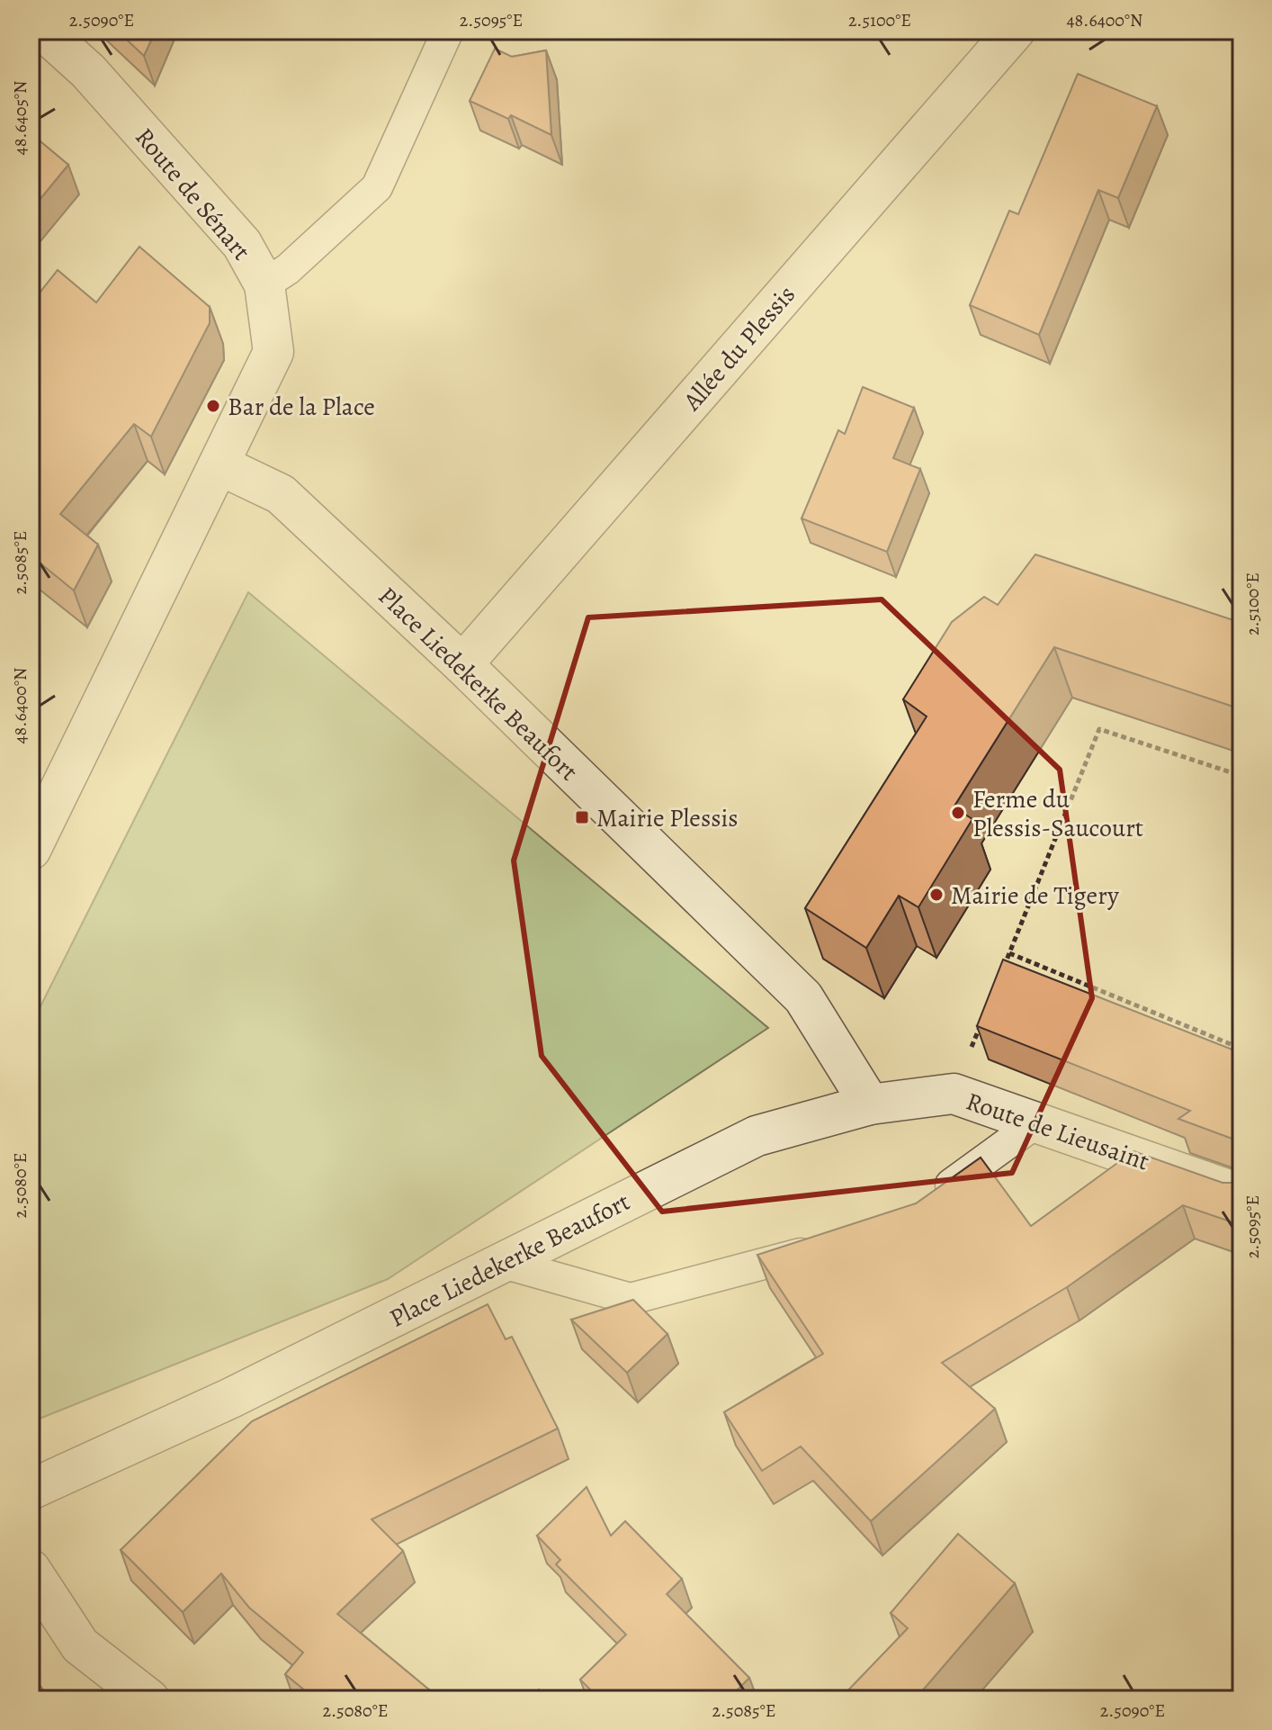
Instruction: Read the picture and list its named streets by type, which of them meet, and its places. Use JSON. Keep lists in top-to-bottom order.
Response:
{
  "streets": {
    "street": [
      "Route de Sénart",
      "Allée du Plessis",
      "Place Liedekerke Beaufort",
      "Route de Lieusaint"
    ]
  },
  "crossings": [
    ["Route de Sénart", "Place Liedekerke Beaufort"],
    ["Allée du Plessis", "Place Liedekerke Beaufort"],
    ["Place Liedekerke Beaufort", "Route de Lieusaint"]
  ],
  "places": {
    "other": ["Bar de la Place", "Ferme du Plessis-Saucourt", "Mairie de Tigery"],
    "transit": ["Mairie Plessis"]
  },
  "coordinates": [
    "2.5090°E",
    "2.5095°E",
    "2.5100°E",
    "48.6400°N",
    "48.6405°N",
    "2.5085°E",
    "2.5080°E"
  ]
}
